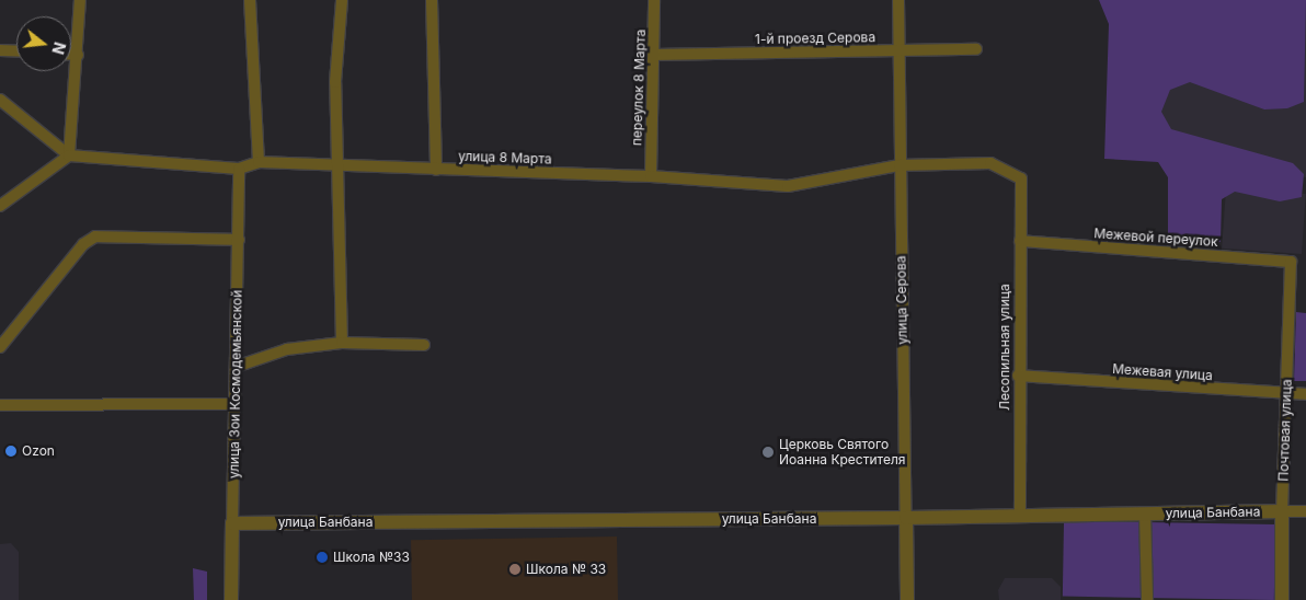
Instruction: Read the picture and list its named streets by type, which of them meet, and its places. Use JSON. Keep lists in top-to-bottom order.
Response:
{
  "streets": {
    "street": [
      "1-й проезд Серова",
      "переулок 8 Марта",
      "улица 8 Марта",
      "Межевой переулок",
      "улица Серова",
      "Лесопильная улица",
      "Межевая улица",
      "улица Зои Космодемьянской",
      "Почтовая улица",
      "улица Банбана"
    ]
  },
  "crossings": [
    ["1-й проезд Серова", "переулок 8 Марта"],
    ["1-й проезд Серова", "улица Серова"],
    ["переулок 8 Марта", "улица 8 Марта"],
    ["улица 8 Марта", "улица Серова"],
    ["улица 8 Марта", "Лесопильная улица"],
    ["улица 8 Марта", "улица Зои Космодемьянской"],
    ["Межевой переулок", "Лесопильная улица"],
    ["Межевой переулок", "Почтовая улица"],
    ["улица Серова", "улица Банбана"],
    ["Лесопильная улица", "Межевая улица"],
    ["Лесопильная улица", "улица Банбана"],
    ["Межевая улица", "Почтовая улица"],
    ["улица Зои Космодемьянской", "улица Банбана"],
    ["Почтовая улица", "улица Банбана"]
  ],
  "places": [
    "Ozon",
    "Церковь Святого Иоанна Крестителя",
    "Школа №33",
    "Школа № 33"
  ],
  "north": "right"
}
